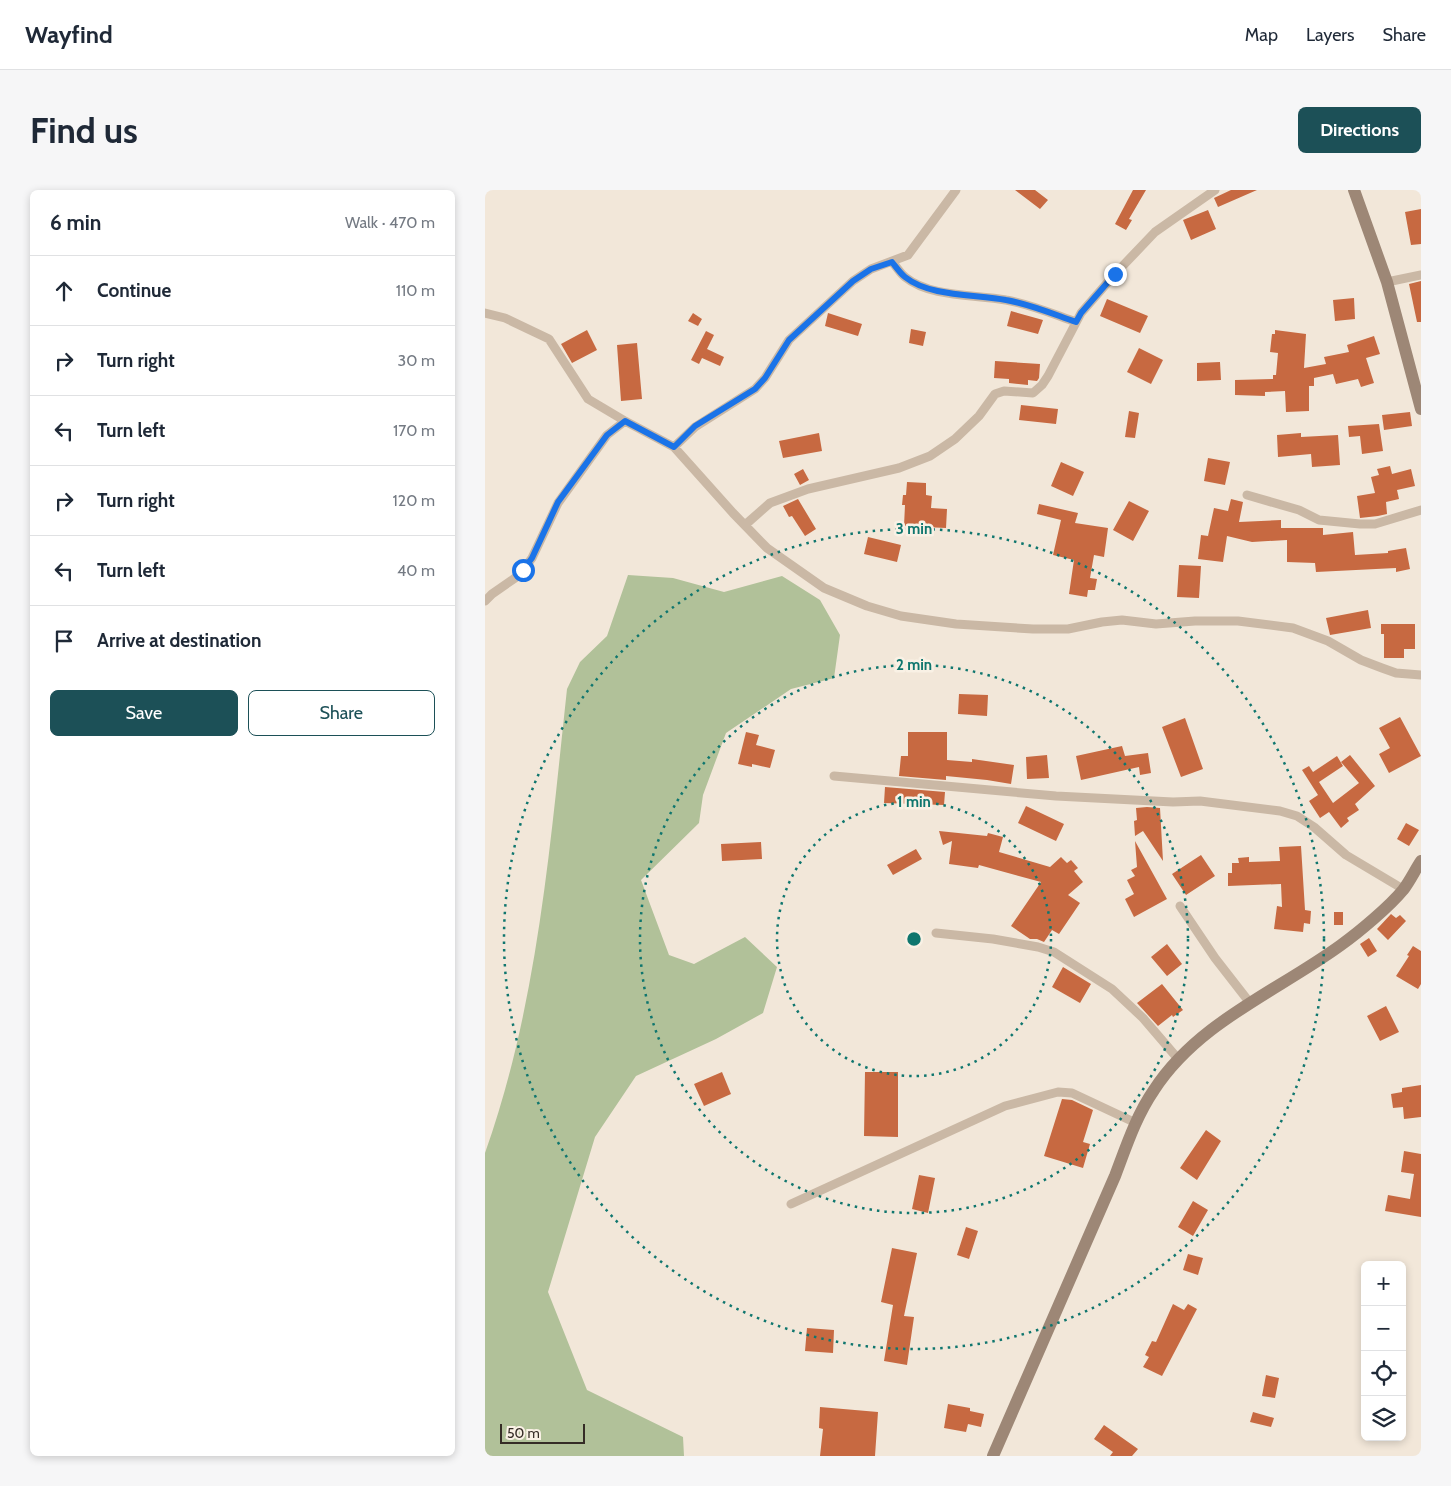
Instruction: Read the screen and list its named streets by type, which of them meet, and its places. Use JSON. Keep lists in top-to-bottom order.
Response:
{
  "scale_bar": "50 m",
  "page": {
    "header": "Wayfind",
    "nav": ["Map", "Layers", "Share"],
    "buttons": [
      "Directions",
      ["Save", "Share"]
    ],
    "title": "Find us",
    "heading": ["6 min", "Walk · 470 m"],
    "list": [
      ["Continue", "110 m"],
      ["Turn right", "30 m"],
      ["Turn left", "170 m"],
      ["Turn right", "120 m"],
      ["Turn left", "40 m"],
      "Arrive at destination"
    ],
    "map_buttons": ["+", "−"],
    "scale": "50 m"
  },
  "rings": ["3 min", "2 min", "1 min"]
}
